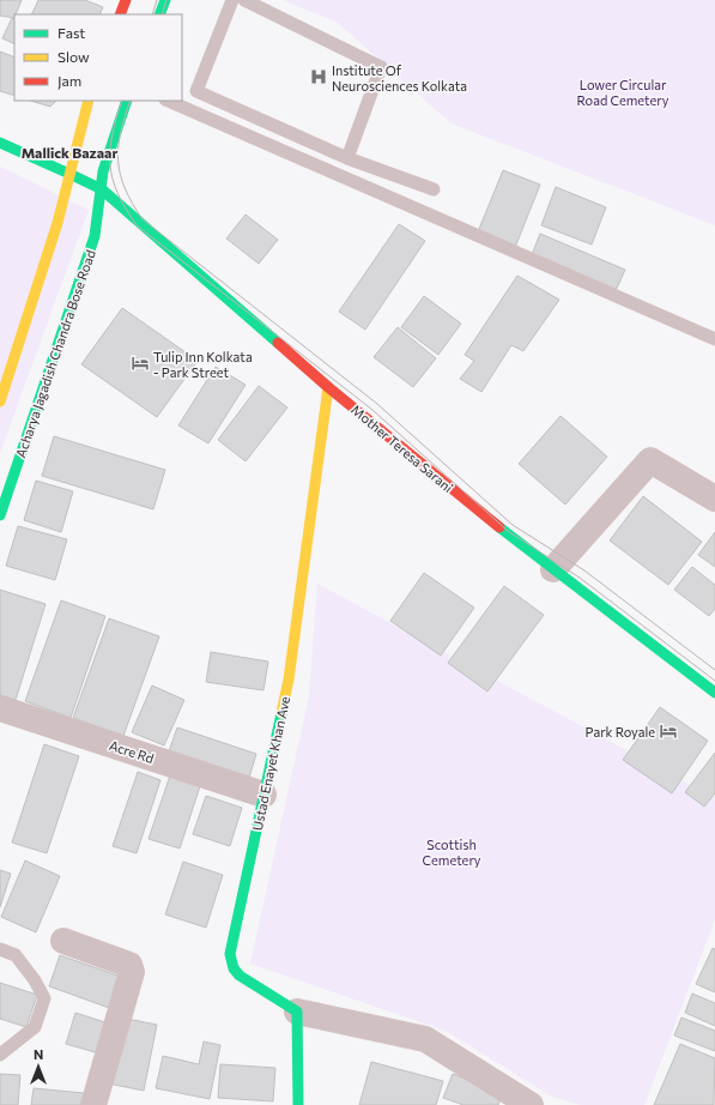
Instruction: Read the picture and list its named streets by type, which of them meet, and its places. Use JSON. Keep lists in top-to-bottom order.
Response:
{
  "streets": {
    "main road": ["Acharya Jagadish Chandra Bose Road", "Mother Teresa Sarani", "Ustad Enayet Khan Ave"],
    "street": ["Acre Rd"]
  },
  "crossings": [
    ["Acharya Jagadish Chandra Bose Road", "Mother Teresa Sarani"],
    ["Mother Teresa Sarani", "Ustad Enayet Khan Ave"],
    ["Acre Rd", "Ustad Enayet Khan Ave"]
  ],
  "districts": ["Mallick Bazaar"],
  "parks": ["Lower Circular Road Cemetery", "Scottish Cemetery"],
  "places": {
    "hospital": ["Institute Of Neurosciences Kolkata"],
    "hotel": ["Tulip Inn Kolkata - Park Street", "Park Royale"]
  },
  "legend": ["Fast", "Slow", "Jam"],
  "north": "top"
}
